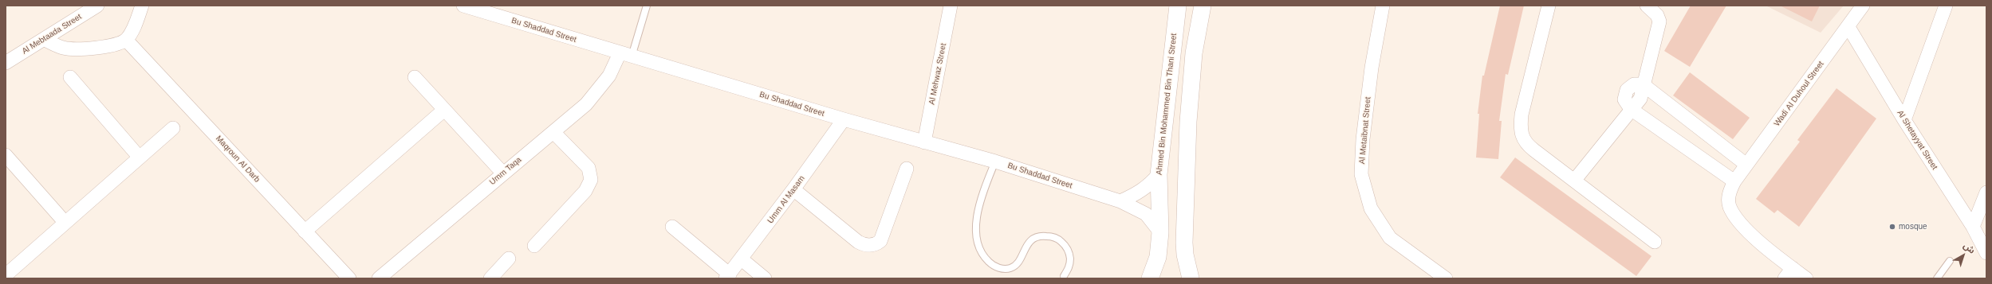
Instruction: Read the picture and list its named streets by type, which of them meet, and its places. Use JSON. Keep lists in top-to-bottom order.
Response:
{
  "streets": {
    "street": [
      "Bu Shaddad Street",
      "Al Mebtaada Street",
      "Al Mehwaz Street",
      "Wadi Al Duhoul Street",
      "Ahmed Bin Mohammed Bin Thani Street",
      "Al Metaibnat Street",
      "Al Shetayyat Street",
      "Maqroun Al Darb",
      "Umm Taqa",
      "Umm Al Masam"
    ]
  },
  "crossings": [
    ["Bu Shaddad Street", "Al Mehwaz Street"],
    ["Bu Shaddad Street", "Ahmed Bin Mohammed Bin Thani Street"],
    ["Bu Shaddad Street", "Umm Taqa"],
    ["Bu Shaddad Street", "Umm Al Masam"],
    ["Wadi Al Duhoul Street", "Al Shetayyat Street"]
  ],
  "places": ["mosque"],
  "north": "top right"
}
